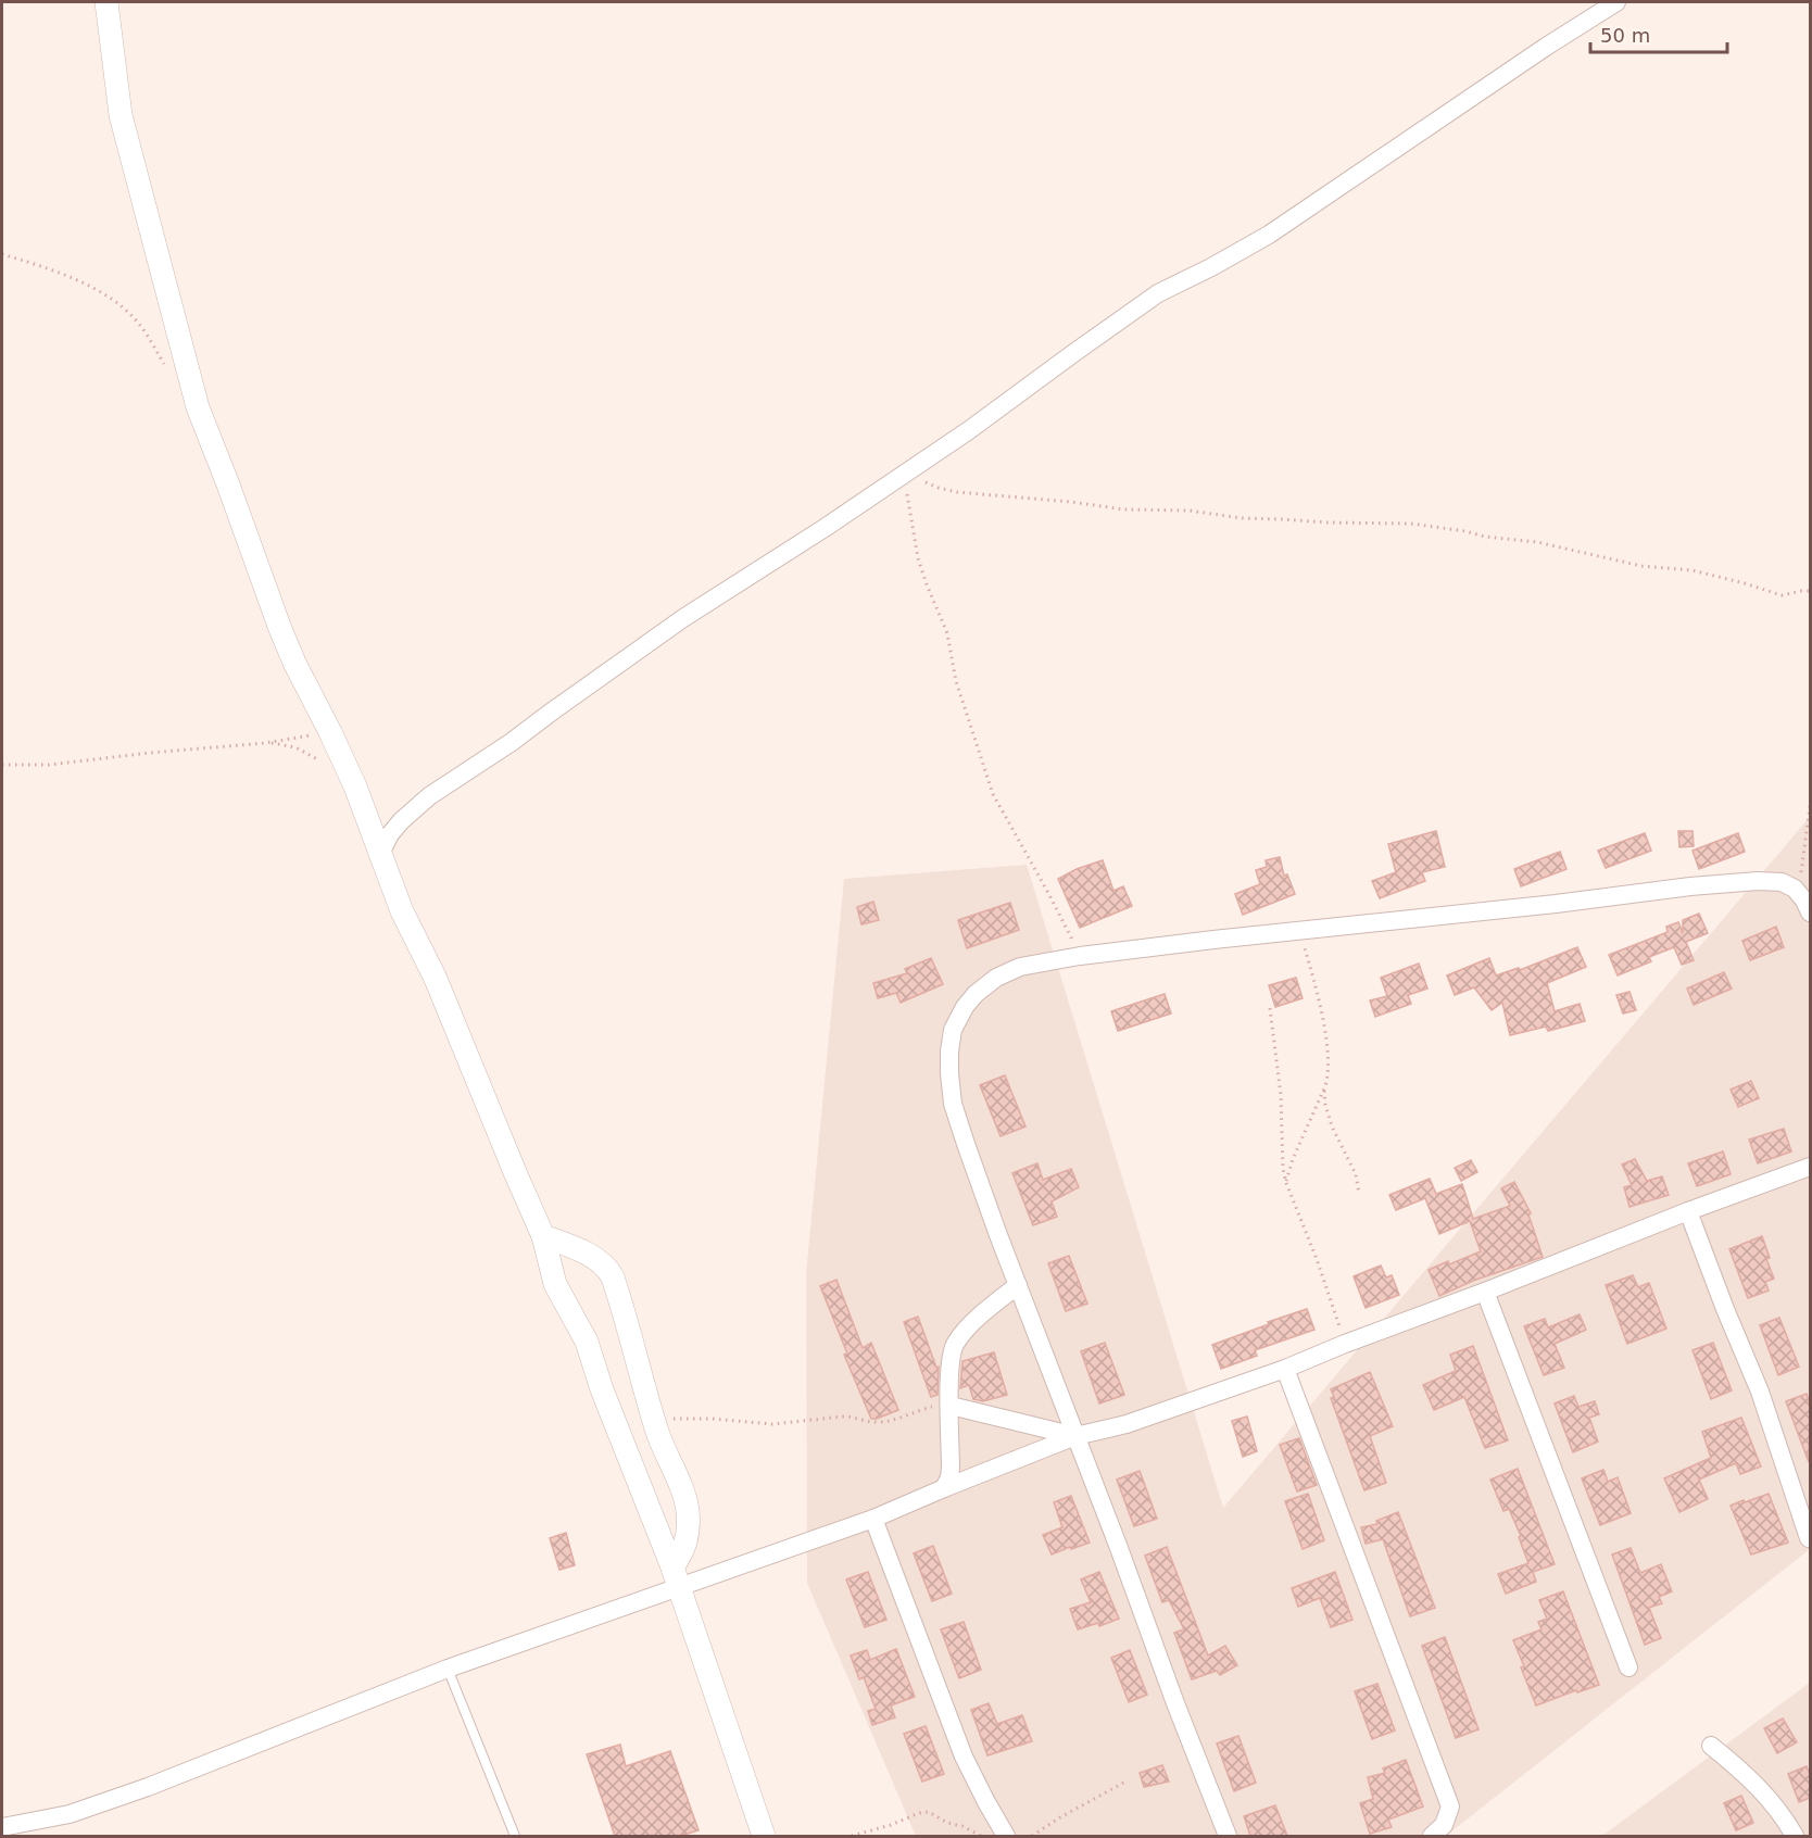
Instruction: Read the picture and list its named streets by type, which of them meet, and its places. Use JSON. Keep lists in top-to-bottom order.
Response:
{
  "scale_bar": "50 m"
}
